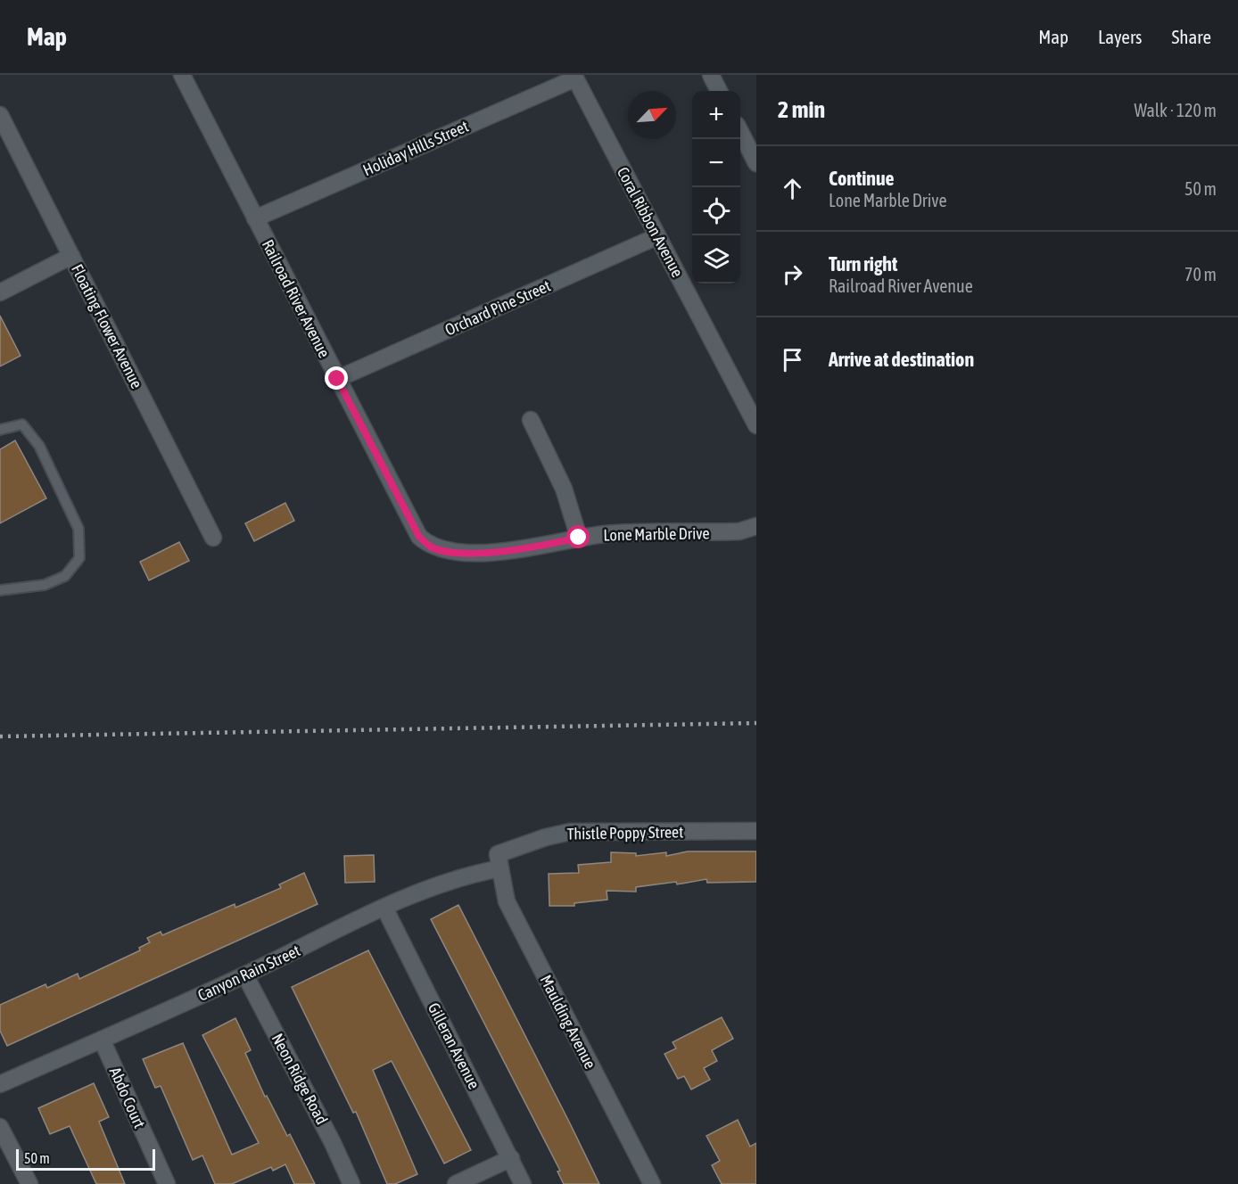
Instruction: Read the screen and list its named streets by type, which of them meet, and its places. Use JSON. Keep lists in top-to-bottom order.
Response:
{
  "streets": {
    "street": [
      "Holiday Hills Street",
      "Coral Ribbon Avenue",
      "Railroad River Avenue",
      "Orchard Pine Street",
      "Floating Flower Avenue",
      "Lone Marble Drive",
      "Thistle Poppy Street",
      "Canyon Rain Street",
      "Maulding Avenue",
      "Gilleran Avenue",
      "Neon Ridge Road",
      "Abdo Court"
    ]
  },
  "crossings": [
    ["Holiday Hills Street", "Coral Ribbon Avenue"],
    ["Holiday Hills Street", "Railroad River Avenue"],
    ["Coral Ribbon Avenue", "Orchard Pine Street"],
    ["Railroad River Avenue", "Orchard Pine Street"],
    ["Railroad River Avenue", "Lone Marble Drive"],
    ["Thistle Poppy Street", "Canyon Rain Street"],
    ["Thistle Poppy Street", "Maulding Avenue"],
    ["Canyon Rain Street", "Maulding Avenue"],
    ["Canyon Rain Street", "Gilleran Avenue"],
    ["Canyon Rain Street", "Neon Ridge Road"],
    ["Canyon Rain Street", "Abdo Court"]
  ],
  "scale_bar": "50 m",
  "north": "top right",
  "page": {
    "header": "Map",
    "nav": ["Map", "Layers", "Share"],
    "heading": ["2 min", "Walk · 120 m"],
    "map_buttons": ["+", "−"],
    "list": [
      ["Continue", "Lone Marble Drive", "50 m"],
      ["Turn right", "Railroad River Avenue", "70 m"],
      "Arrive at destination"
    ],
    "scale": "50 m"
  }
}
